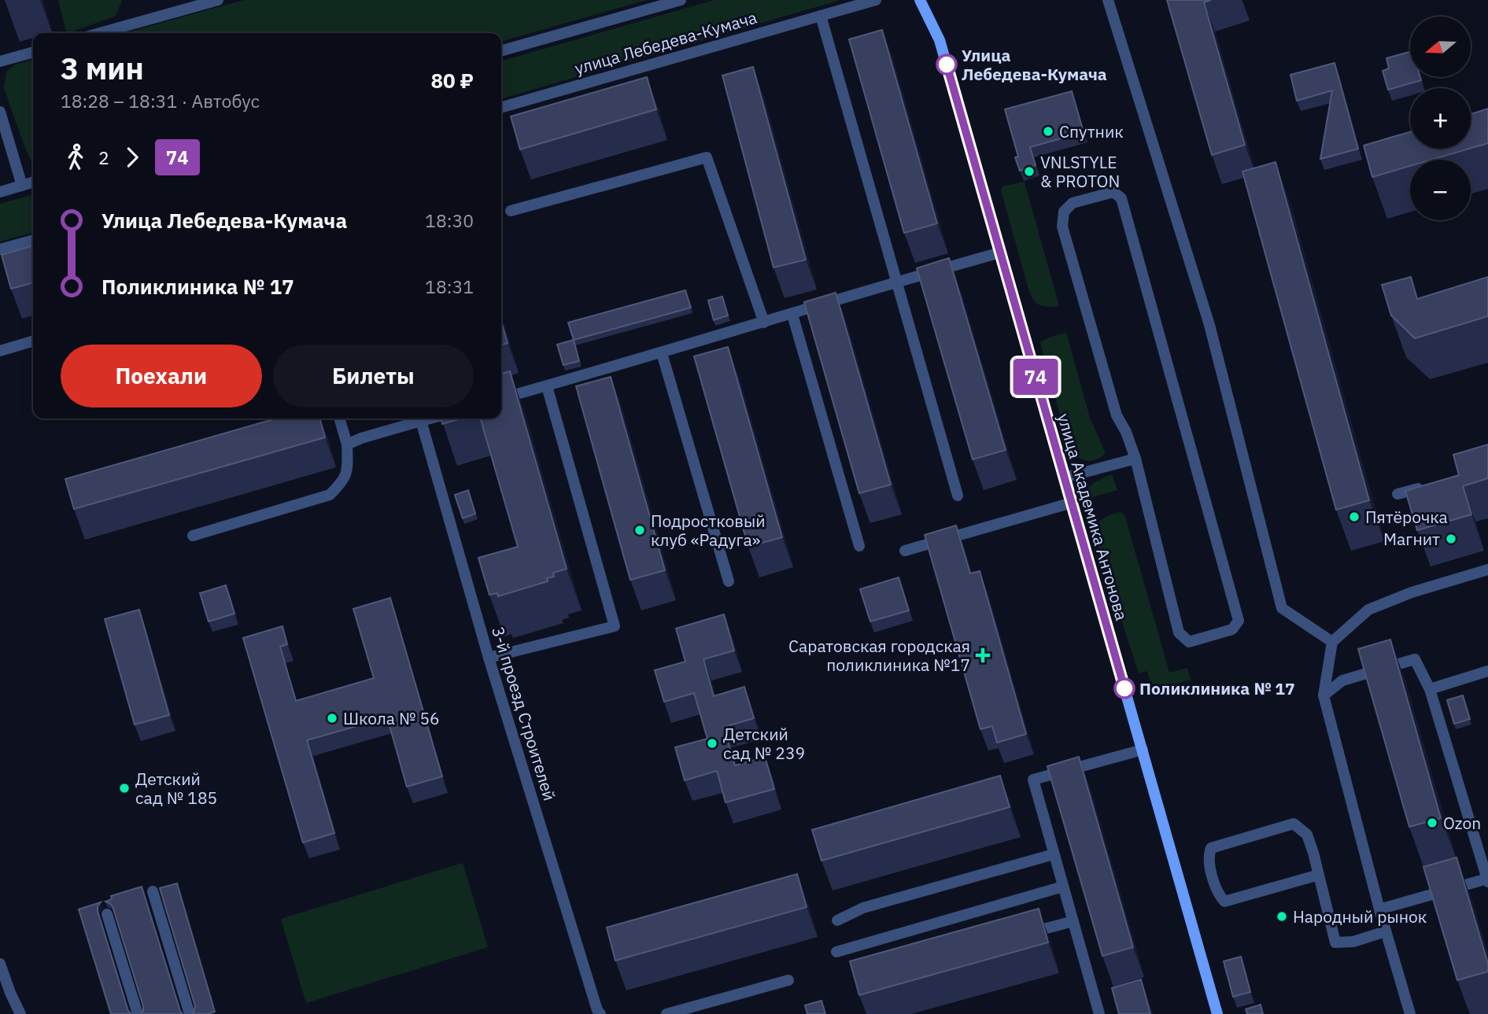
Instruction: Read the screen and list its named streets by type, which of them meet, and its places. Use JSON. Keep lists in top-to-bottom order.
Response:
{
  "streets": {
    "main road": ["улица Академика Антонова"],
    "street": ["улица Лебедева-Кумача", "3-й проезд Строителей"]
  },
  "places": {
    "other": [
      "Улица Лебедева-Кумача",
      "Спутник",
      "VNLSTYLE & PROTON",
      "Пятёрочка",
      "Подростковый клуб «Радуга»",
      "Магнит",
      "Поликлиника № 17",
      "Школа № 56",
      "Детский сад № 239",
      "Детский сад № 185",
      "Ozon",
      "Народный рынок"
    ],
    "health": ["Саратовская городская поликлиника №17"]
  },
  "lines": ["bus line 74"],
  "north": "left",
  "page": {
    "on_map": "74",
    "map_buttons": ["+", "−"],
    "heading": ["3 мин", "18:28 – 18:31 · Автобус", "80 ₽"],
    "legs": ["2", "74"],
    "list": [
      {
        "name": "Улица Лебедева-Кумача",
        "value": "18:30"
      },
      {
        "name": "Поликлиника № 17",
        "value": "18:31"
      }
    ],
    "buttons": ["Поехали", "Билеты"]
  }
}
